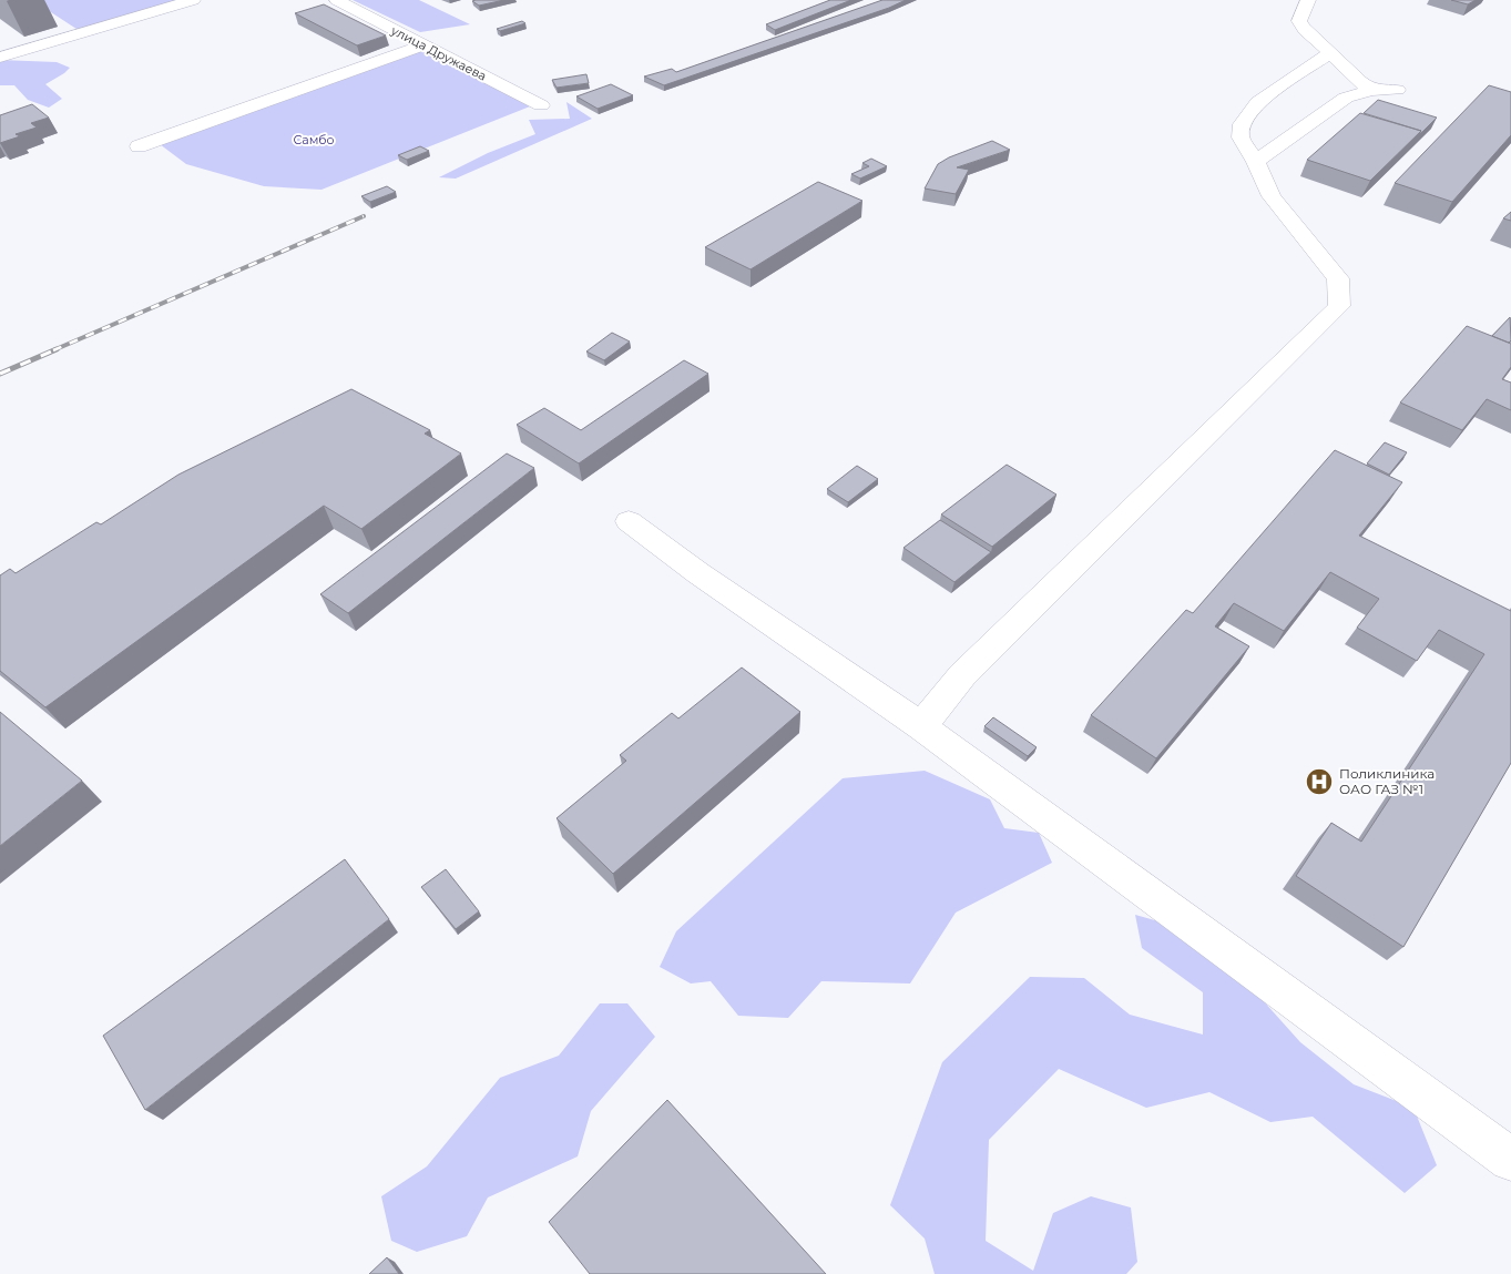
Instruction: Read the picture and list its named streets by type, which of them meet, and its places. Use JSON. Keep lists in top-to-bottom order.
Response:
{
  "streets": {
    "street": ["улица Дружаева"]
  },
  "parks": ["Самбо"],
  "places": {
    "hospital": ["Поликлиника ОАО ГАЗ №1"]
  }
}
